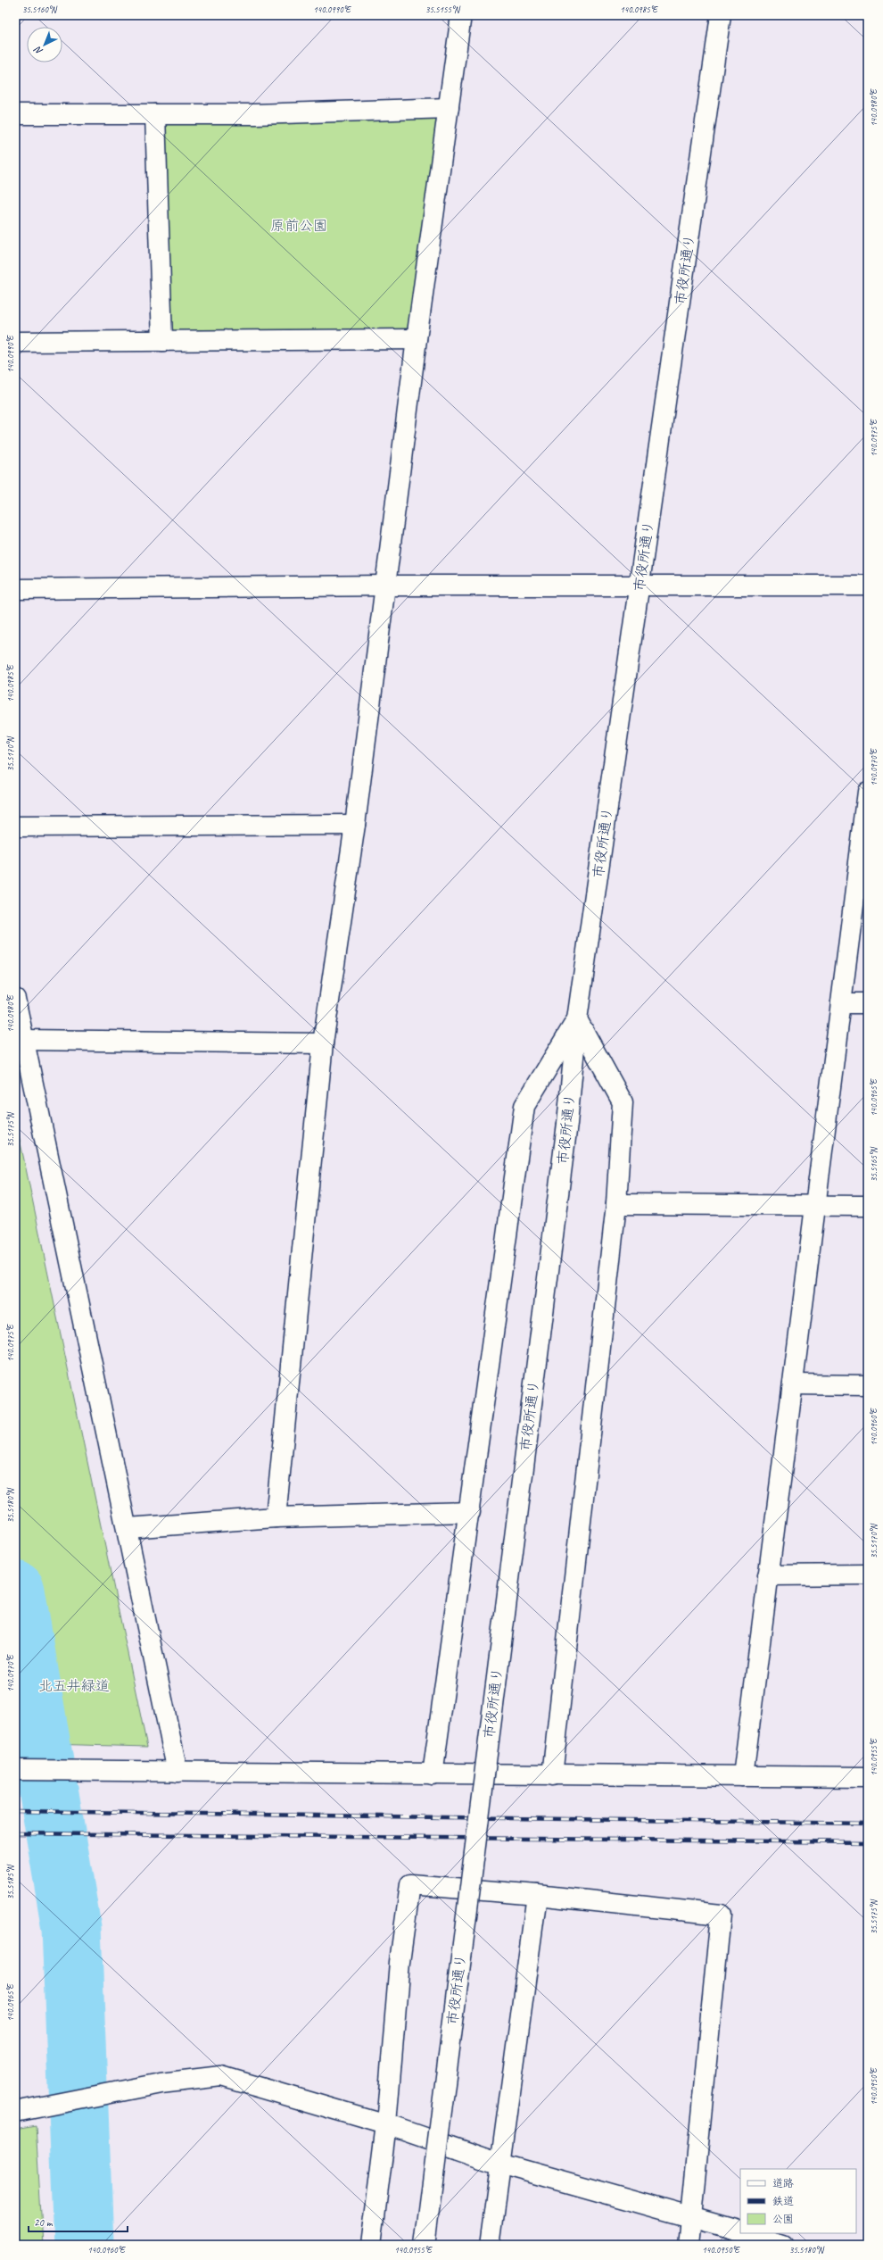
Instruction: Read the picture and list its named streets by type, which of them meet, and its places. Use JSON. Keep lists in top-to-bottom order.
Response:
{
  "streets": {
    "street": ["市役所通り"]
  },
  "parks": ["原前公園", "北五井緑道"],
  "legend": ["道路", "鉄道", "公園"],
  "scale_bar": "20 m",
  "north": "bottom left",
  "coordinates": [
    "35.5160°N",
    "140.0990°E",
    "35.5155°N",
    "140.0985°E",
    "140.0980°E",
    "140.0975°E",
    "35.5170°N",
    "140.0970°E",
    "140.0965°E",
    "35.5175°N",
    "35.5165°N",
    "140.0960°E",
    "35.5180°N",
    "140.0955°E",
    "35.5185°N",
    "140.0950°E"
  ]
}
